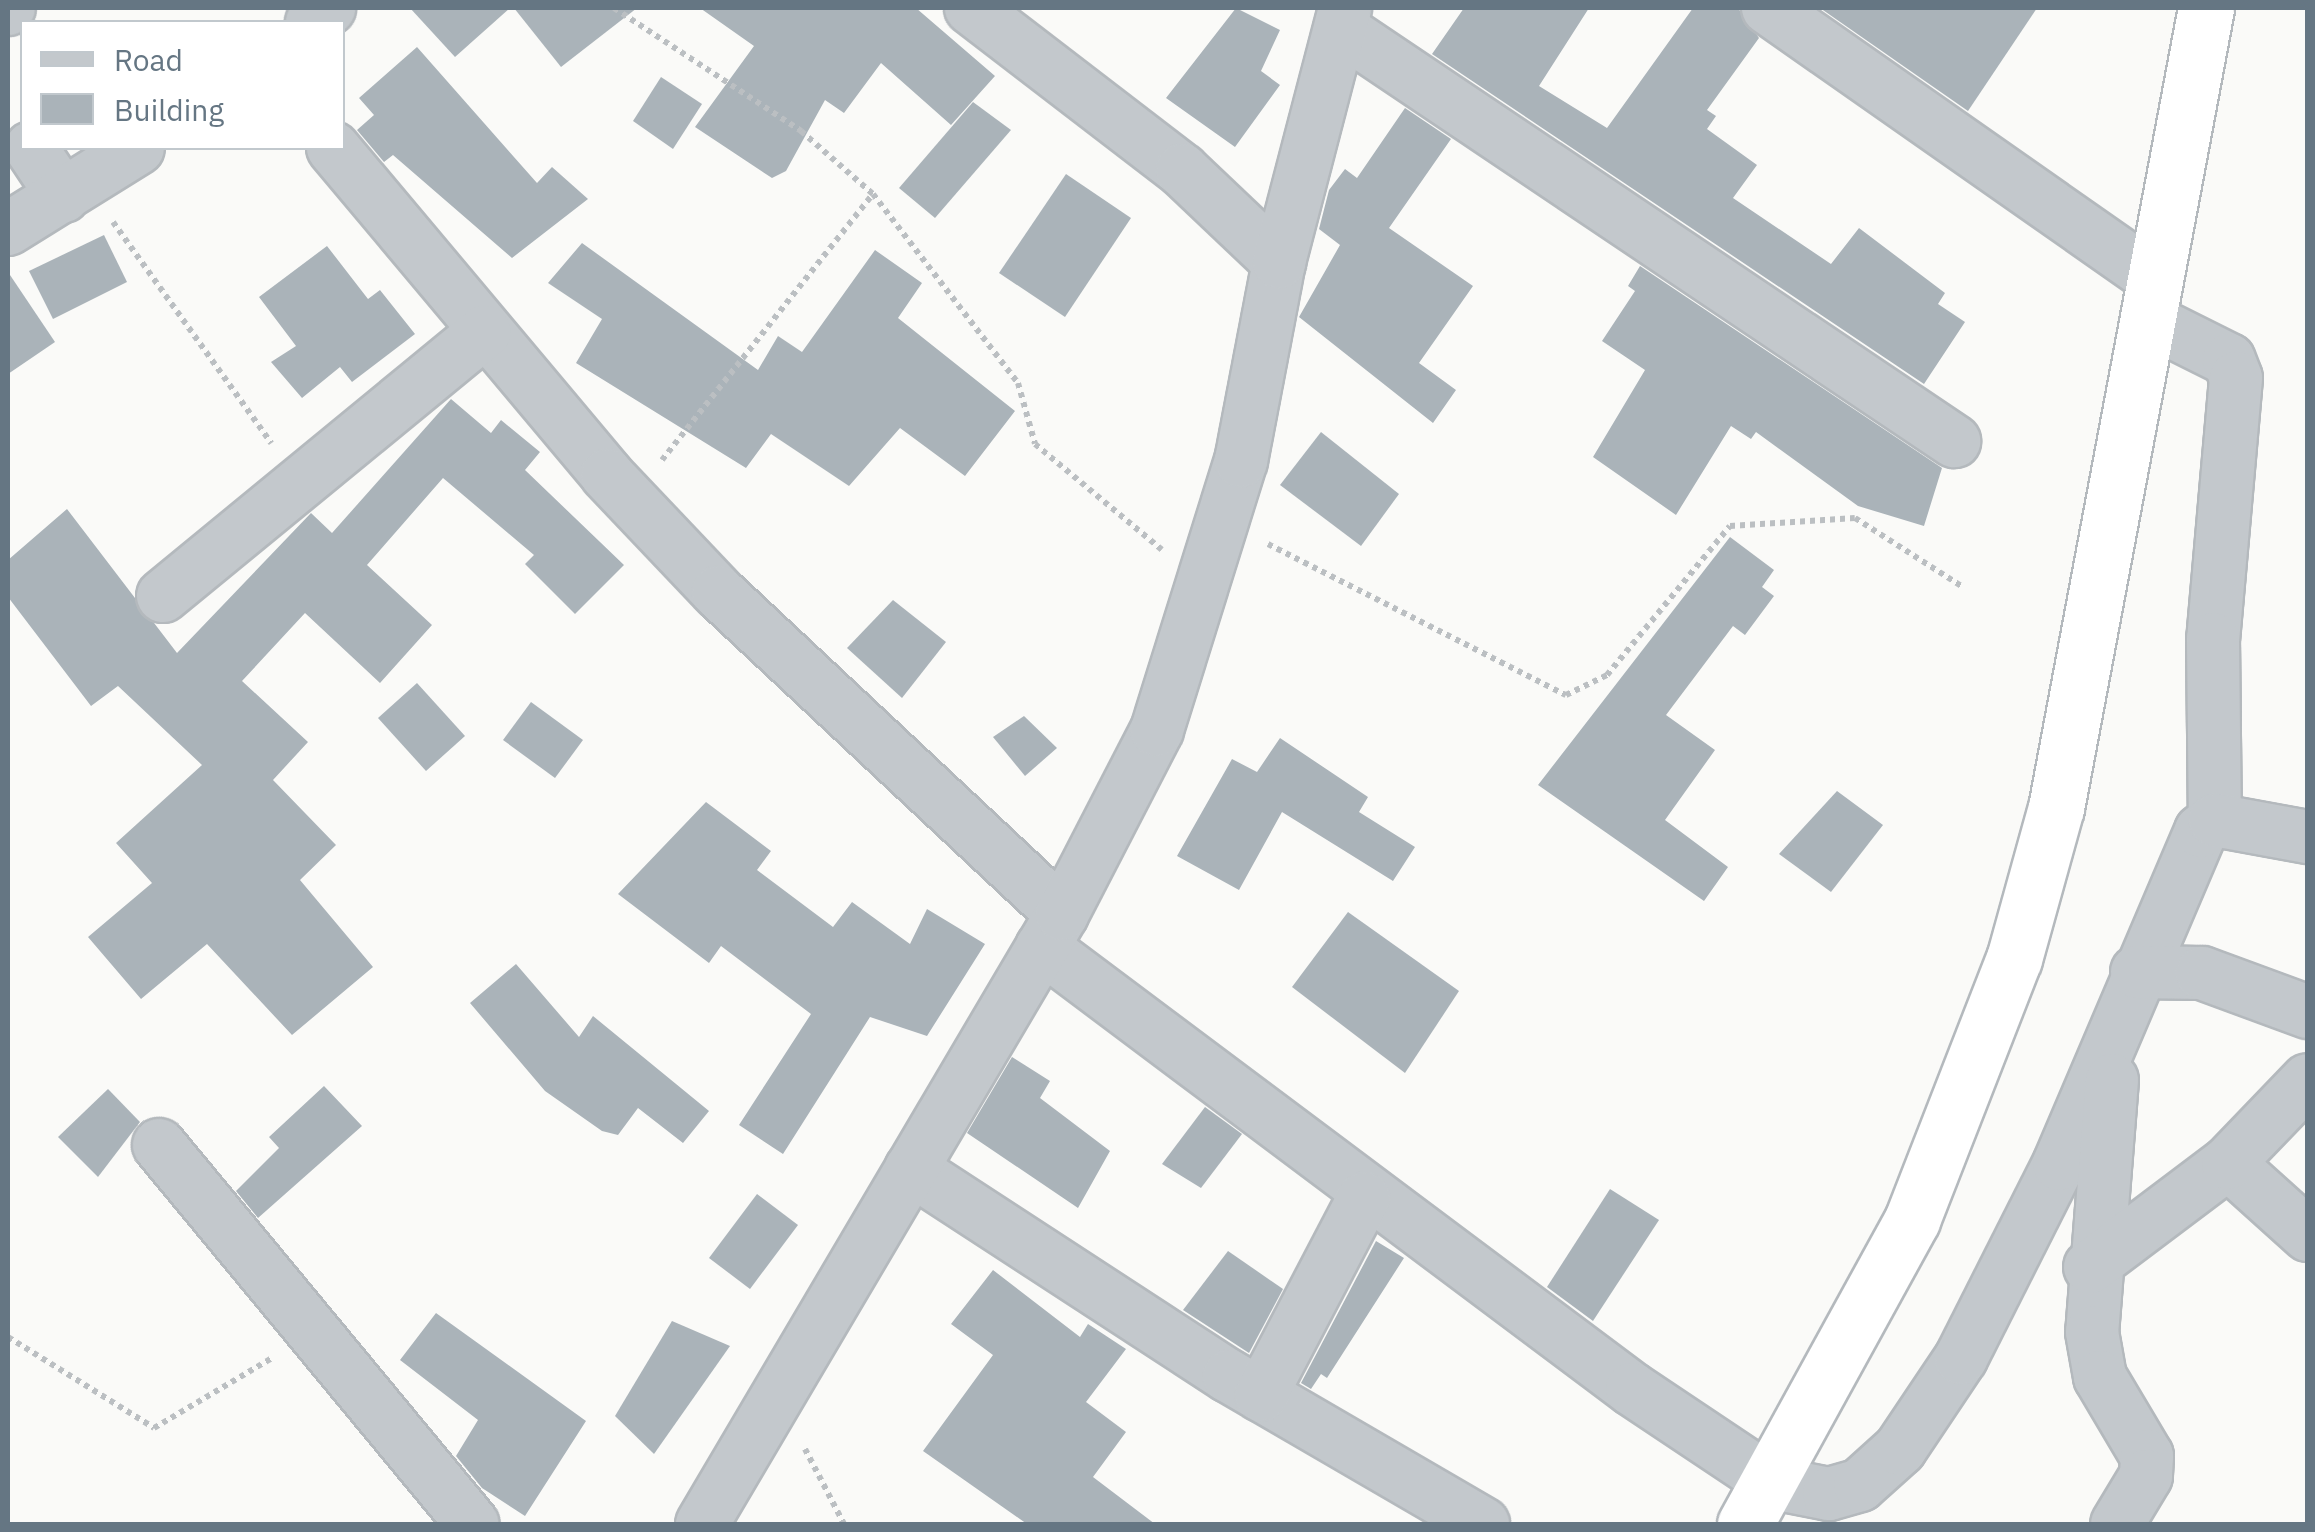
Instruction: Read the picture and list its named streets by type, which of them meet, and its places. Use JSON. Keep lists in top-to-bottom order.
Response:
{
  "legend": ["Road", "Building"]
}
